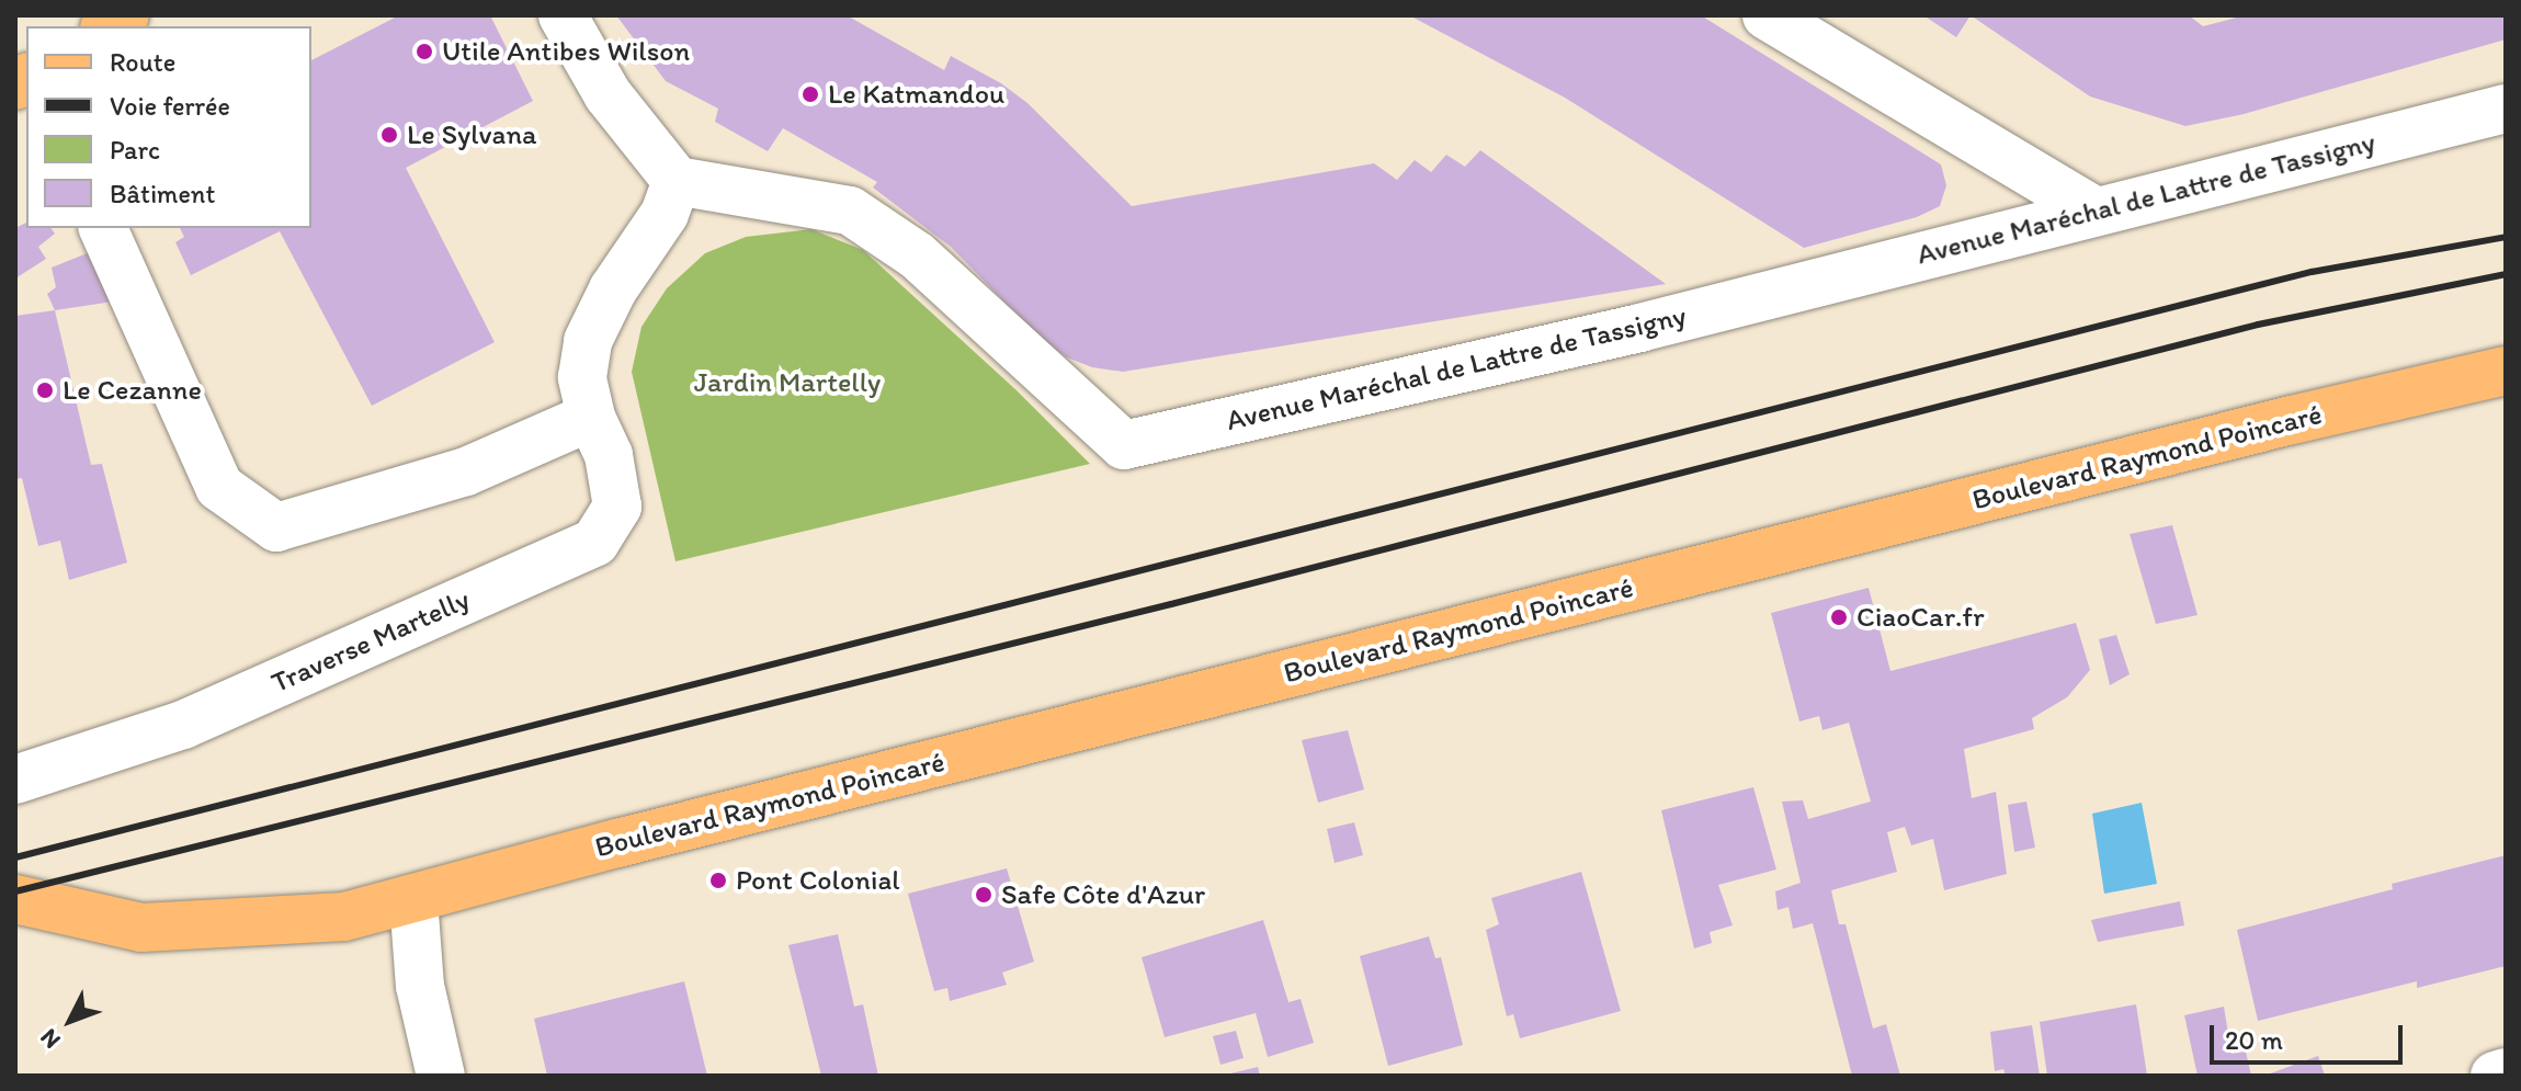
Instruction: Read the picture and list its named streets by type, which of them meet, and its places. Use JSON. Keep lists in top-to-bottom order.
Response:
{
  "streets": {
    "main road": ["Boulevard Raymond Poincaré"],
    "street": ["Avenue Maréchal de Lattre de Tassigny", "Traverse Martelly"]
  },
  "crossings": [
    ["Avenue Maréchal de Lattre de Tassigny", "Traverse Martelly"]
  ],
  "parks": ["Jardin Martelly"],
  "places": [
    "Utile Antibes Wilson",
    "Le Katmandou",
    "Le Sylvana",
    "Le Cezanne",
    "CiaoCar.fr",
    "Pont Colonial",
    "Safe Côte d'Azur"
  ],
  "legend": [
    "Route",
    "Voie ferrée",
    "Parc",
    "Bâtiment"
  ],
  "scale_bar": "20 m",
  "north": "bottom left"
}
